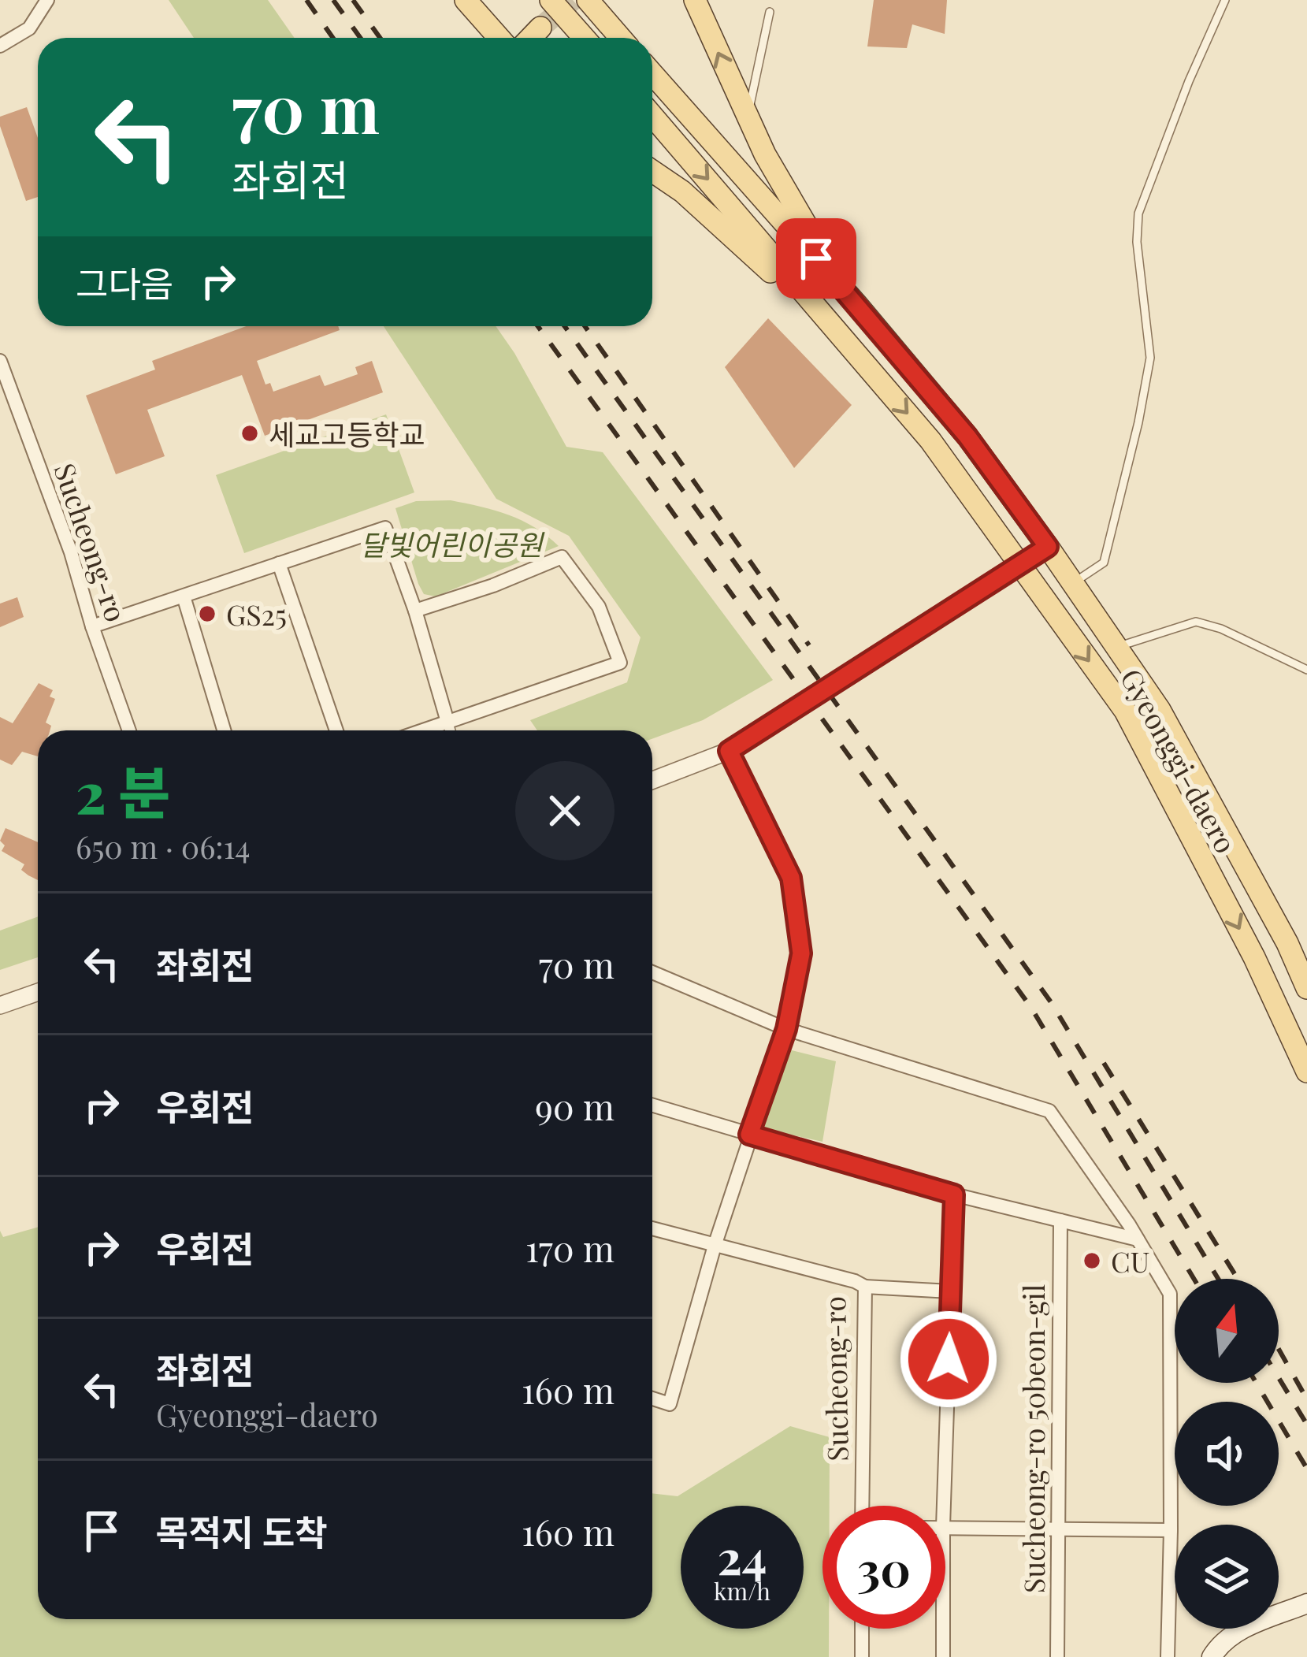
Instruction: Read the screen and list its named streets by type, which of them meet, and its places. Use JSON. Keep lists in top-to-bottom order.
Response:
{
  "streets": {
    "main road": ["Gyeonggi-daero"],
    "street": ["Sucheong-ro", "Sucheong-ro 50beon-gil"]
  },
  "parks": ["달빛어린이공원"],
  "places": ["세교고등학교", "GS25", "CU"],
  "north": "top",
  "page": {
    "turn": ["70 m", "좌회전"],
    "then": "그다음",
    "heading": ["2 분", "650 m · 06:14"],
    "list": [
      {
        "name": "좌회전",
        "value": "70 m"
      },
      {
        "name": "우회전",
        "value": "90 m"
      },
      {
        "name": "우회전",
        "value": "170 m"
      },
      {
        "name": "좌회전",
        "note": "Gyeonggi-daero",
        "value": "160 m"
      },
      {
        "name": "목적지 도착",
        "value": "160 m"
      }
    ],
    "speed": "24 km/h",
    "limit": "30"
  }
}
